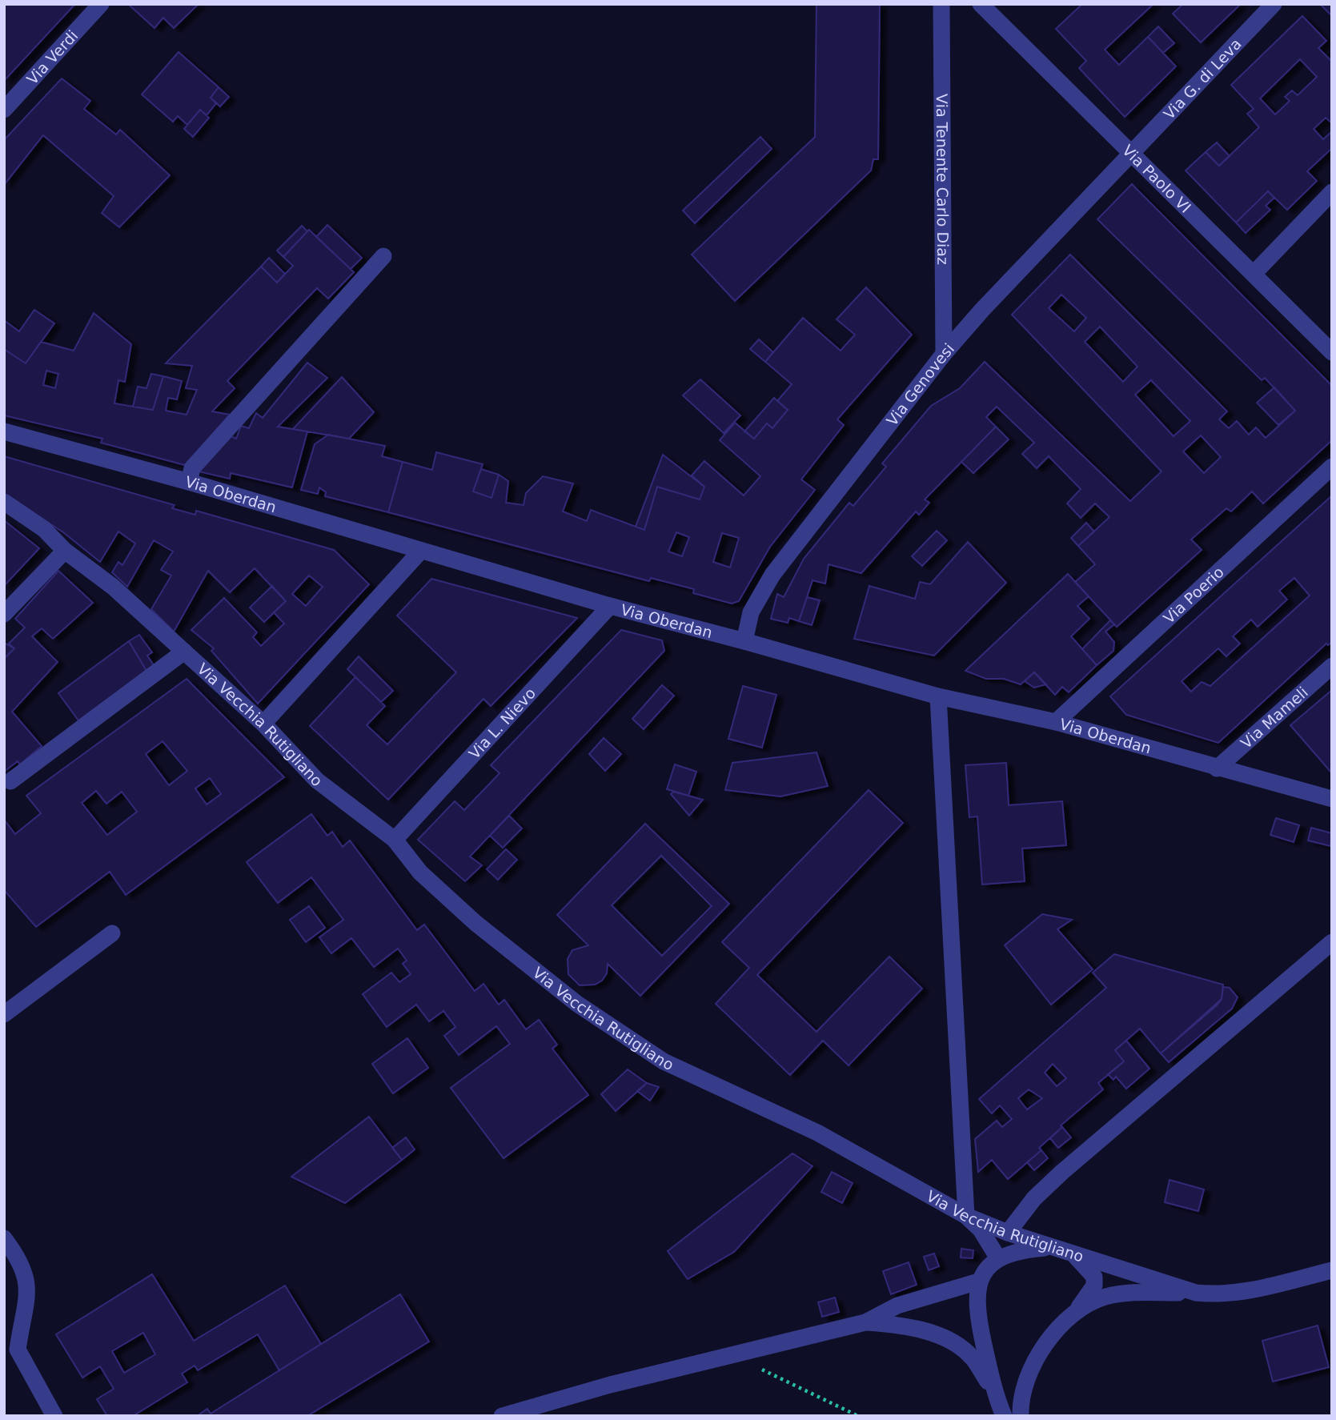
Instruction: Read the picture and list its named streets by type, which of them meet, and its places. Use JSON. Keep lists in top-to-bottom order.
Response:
{
  "streets": {
    "street": [
      "Via Verdi",
      "Via G. di Leva",
      "Via Paolo VI",
      "Via Tenente Carlo Diaz",
      "Via Genovesi",
      "Via Oberdan",
      "Via Poerio",
      "Via Mameli",
      "Via L. Nievo",
      "Via Vecchia Rutigliano"
    ]
  },
  "crossings": [
    ["Via G. di Leva", "Via Paolo VI"],
    ["Via G. di Leva", "Via Genovesi"],
    ["Via Paolo VI", "Via Genovesi"],
    ["Via Tenente Carlo Diaz", "Via Genovesi"],
    ["Via Genovesi", "Via Oberdan"],
    ["Via Oberdan", "Via Poerio"],
    ["Via Oberdan", "Via Mameli"],
    ["Via Oberdan", "Via L. Nievo"],
    ["Via L. Nievo", "Via Vecchia Rutigliano"]
  ]
}
